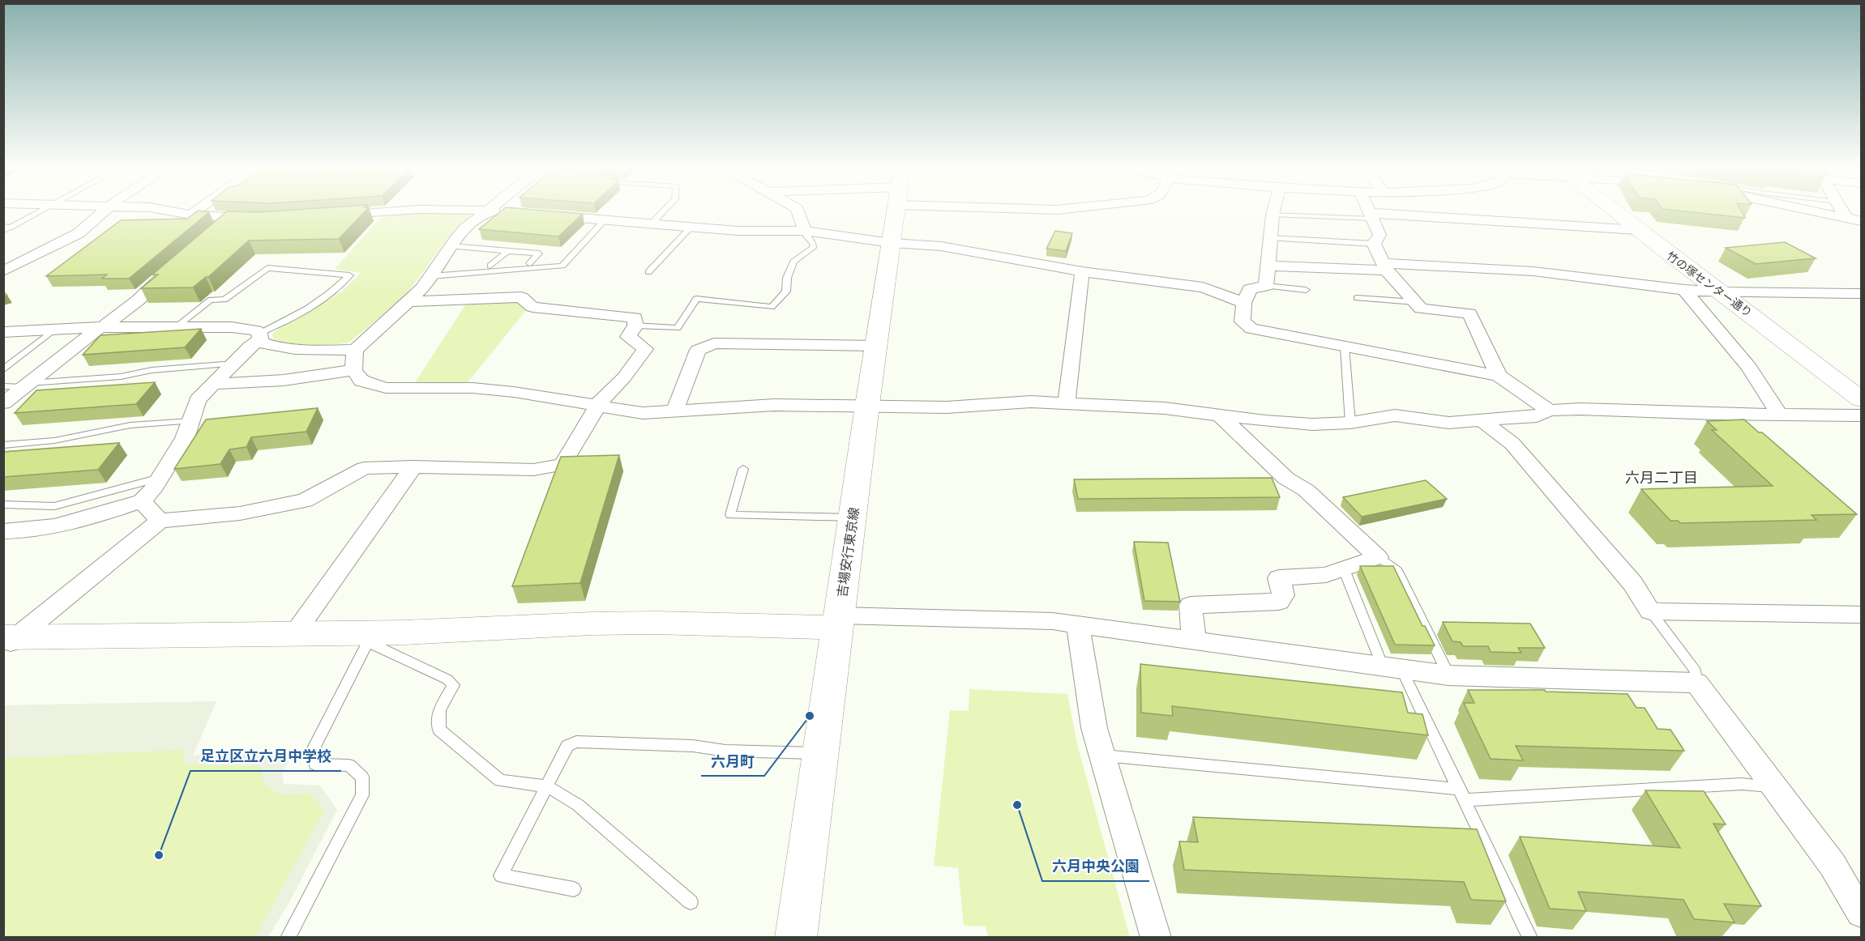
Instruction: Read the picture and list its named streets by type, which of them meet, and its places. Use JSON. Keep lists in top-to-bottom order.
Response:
{
  "streets": {
    "street": ["竹の塚センター通り", "吉場安行東京線"]
  },
  "districts": ["六月二丁目"],
  "places": ["六月町", "六月中央公園", "足立区立六月中学校"]
}
